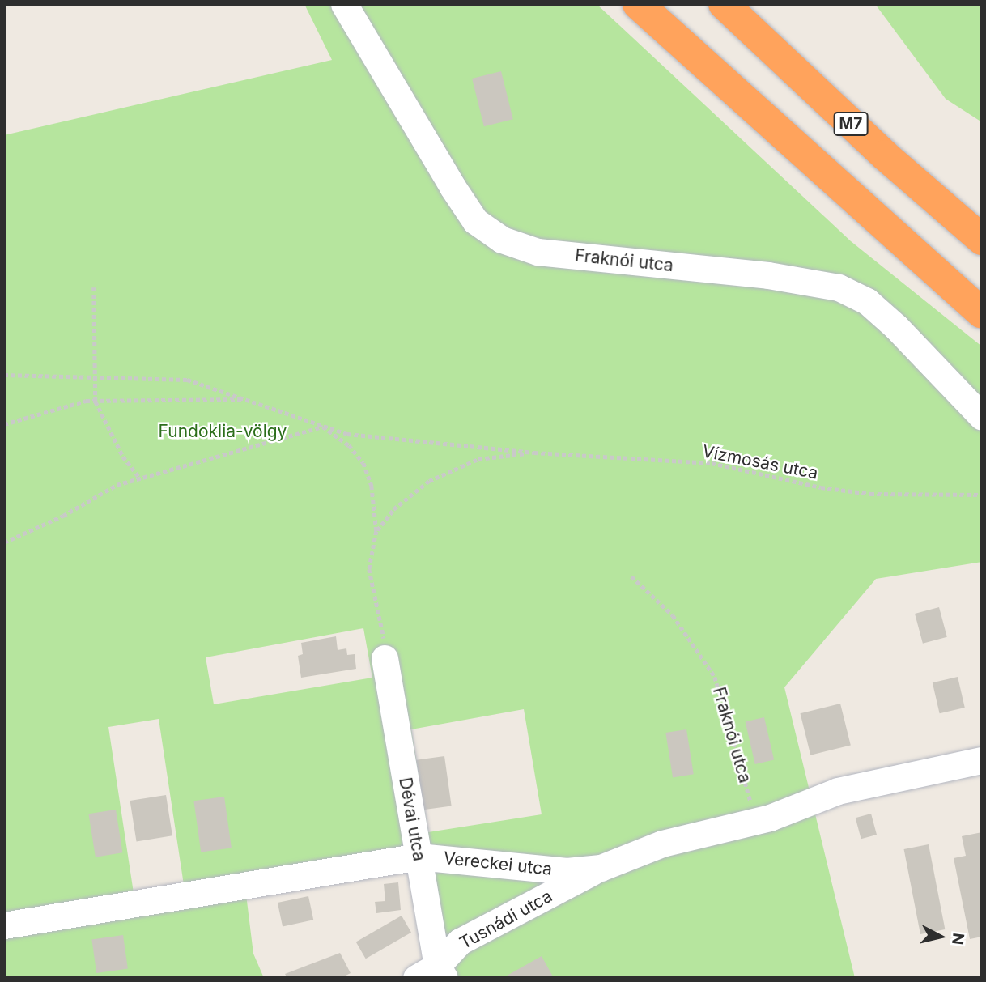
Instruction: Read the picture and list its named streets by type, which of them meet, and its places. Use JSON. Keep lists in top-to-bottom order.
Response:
{
  "streets": {
    "highway": ["M7"],
    "street": [
      "Fraknói utca",
      "Dévai utca",
      "Vereckei utca",
      "Tusnádi utca"
    ],
    "path": ["Vízmosás utca"]
  },
  "crossings": [
    ["Fraknói utca", "Vereckei utca"],
    ["Dévai utca", "Vereckei utca"],
    ["Dévai utca", "Tusnádi utca"],
    ["Vereckei utca", "Tusnádi utca"]
  ],
  "parks": ["Fundoklia-völgy"],
  "north": "right"
}
